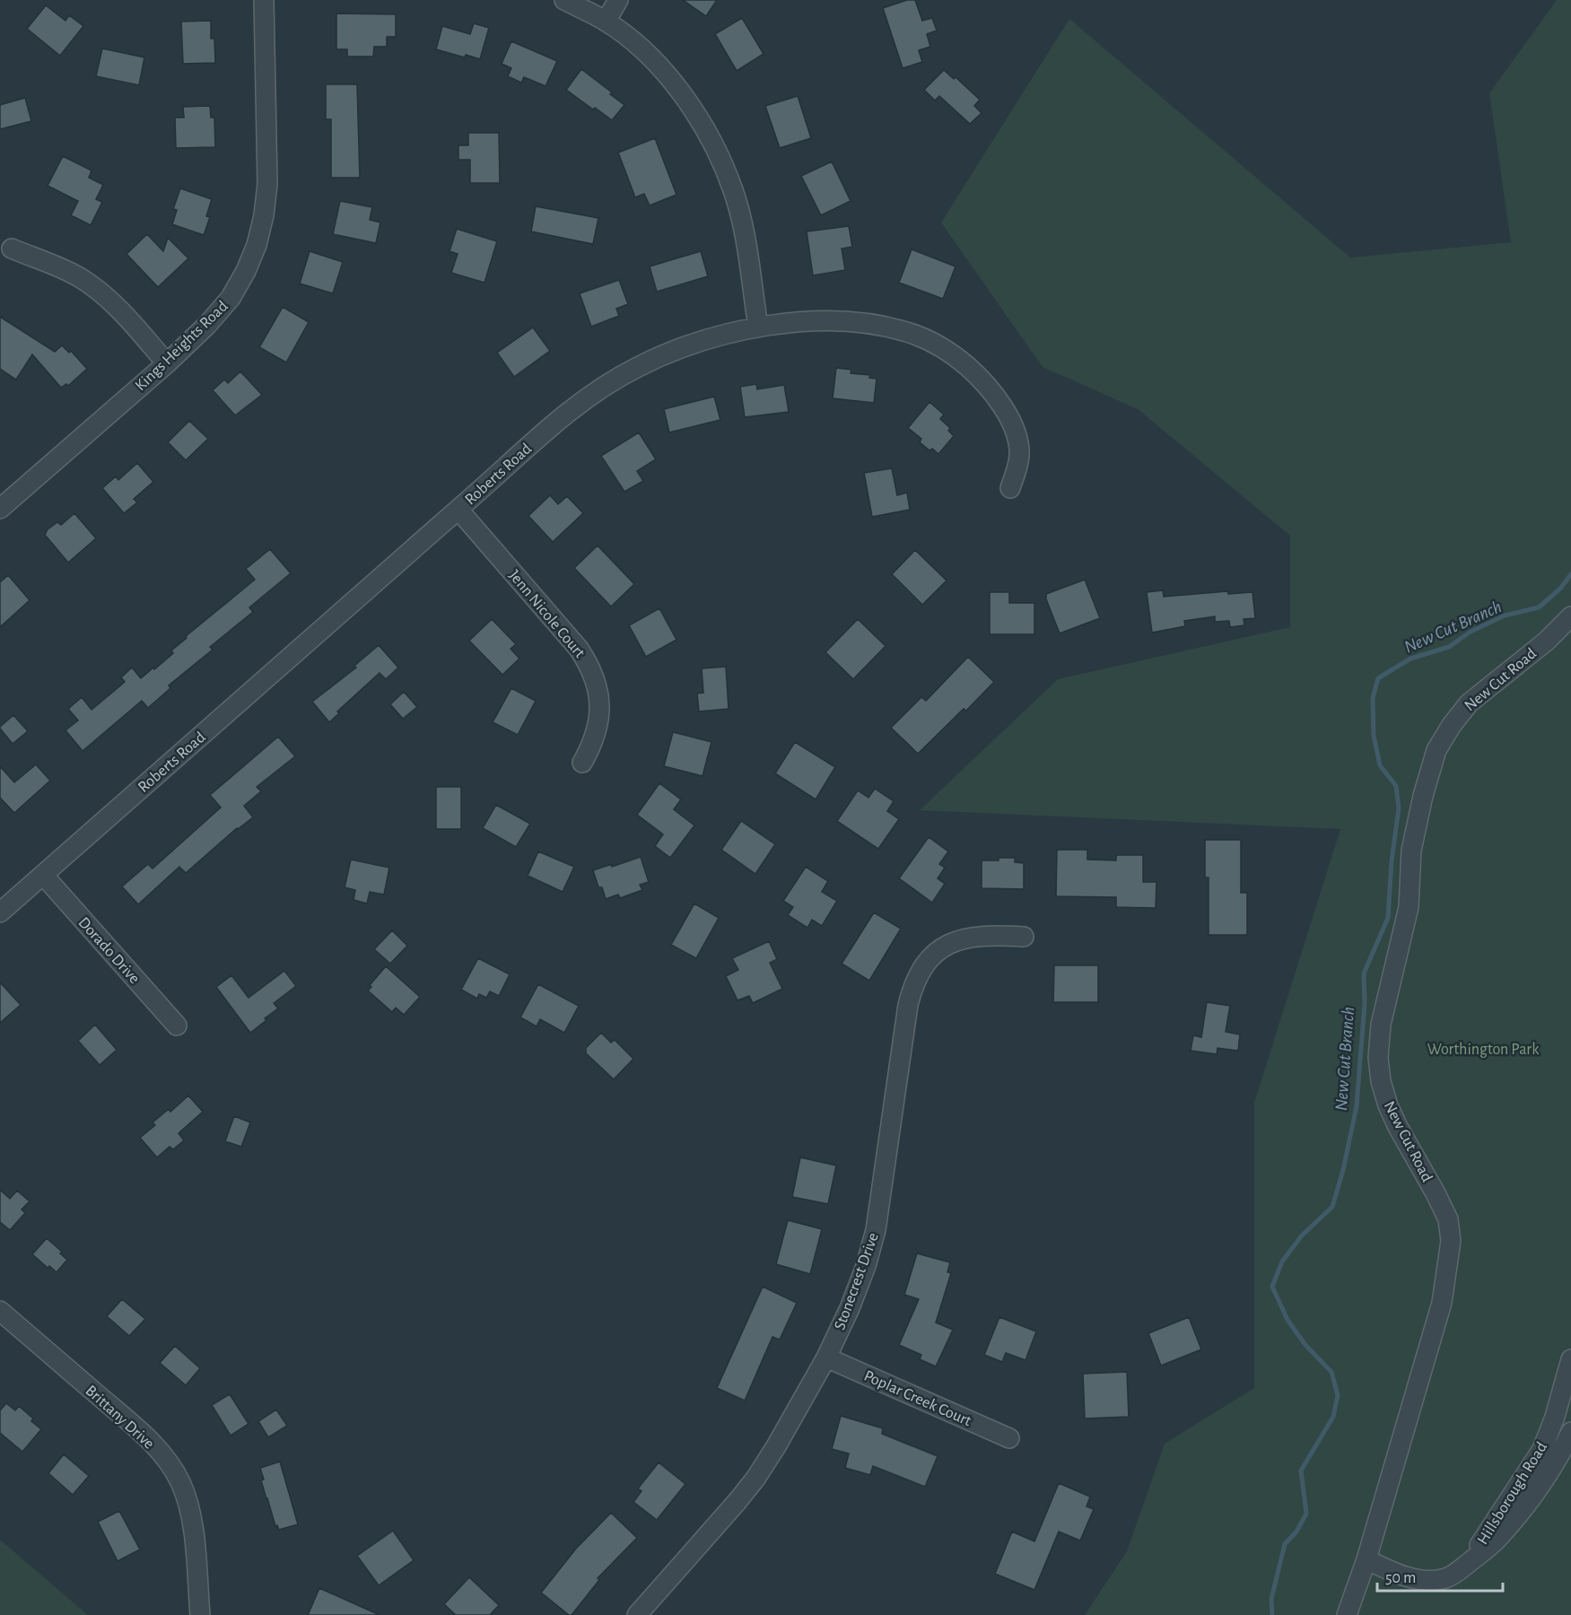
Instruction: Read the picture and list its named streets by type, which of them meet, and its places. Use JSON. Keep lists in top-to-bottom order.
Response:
{
  "streets": {
    "street": [
      "Kings Heights Road",
      "Roberts Road",
      "Jenn Nicole Court",
      "New Cut Road",
      "Dorado Drive",
      "Stonecrest Drive",
      "Poplar Creek Court",
      "Brittany Drive",
      "Hillsborough Road"
    ]
  },
  "crossings": [
    ["Roberts Road", "Jenn Nicole Court"],
    ["Roberts Road", "Dorado Drive"],
    ["New Cut Road", "Hillsborough Road"],
    ["Stonecrest Drive", "Poplar Creek Court"]
  ],
  "water": ["New Cut Branch"],
  "parks": ["Worthington Park"],
  "scale_bar": "50 m"
}
